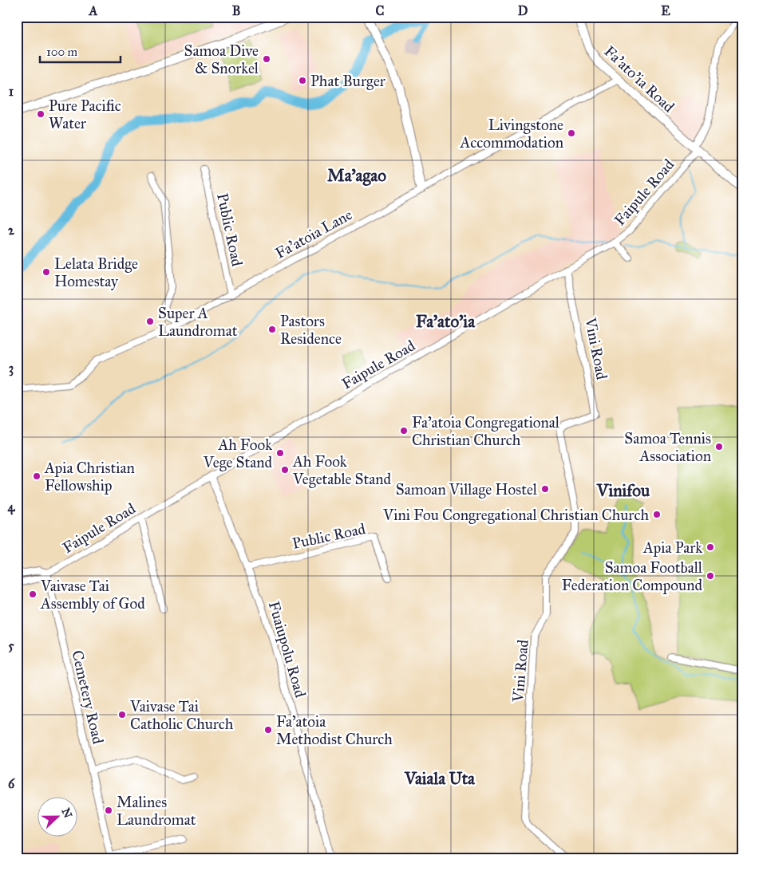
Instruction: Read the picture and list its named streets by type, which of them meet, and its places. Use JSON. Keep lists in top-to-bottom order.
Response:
{
  "streets": {
    "main road": ["Fa'ato'ia Road"],
    "street": [
      "Faipule Road",
      "Public Road",
      "Fa'atoia Lane",
      "Vini Road",
      "Fuaiupolu Road",
      "Cemetery Road"
    ]
  },
  "crossings": [
    ["Fa'ato'ia Road", "Faipule Road"],
    ["Fa'ato'ia Road", "Fa'atoia Lane"],
    ["Faipule Road", "Vini Road"],
    ["Faipule Road", "Fuaiupolu Road"],
    ["Faipule Road", "Cemetery Road"],
    ["Public Road", "Fa'atoia Lane"],
    ["Public Road", "Fuaiupolu Road"]
  ],
  "districts": [
    "Ma'agao",
    "Fa'ato'ia",
    "Vinifou",
    "Vaiala Uta"
  ],
  "places": [
    "Samoa Dive & Snorkel",
    "Phat Burger",
    "Pure Pacific Water",
    "Livingstone Accommodation",
    "Lelata Bridge Homestay",
    "Super A Laundromat",
    "Pastors Residence",
    "Fa'atoia Congregational Christian Church",
    "Samoa Tennis Association",
    "Ah Fook Vege Stand",
    "Ah Fook Vegetable Stand",
    "Apia Christian Fellowship",
    "Samoan Village Hostel",
    "Vini Fou Congregational Christian Church",
    "Apia Park",
    "Samoa Football Federation Compound",
    "Vaivase Tai Assembly of God",
    "Vaivase Tai Catholic Church",
    "Fa'atoia Methodist Church",
    "Malines Laundromat"
  ],
  "scale_bar": "100 m",
  "north": "right",
  "grid": {
    "columns": [
      "A",
      "B",
      "C",
      "D",
      "E"
    ],
    "rows": [
      "1",
      "2",
      "3",
      "4",
      "5",
      "6"
    ]
  }
}
